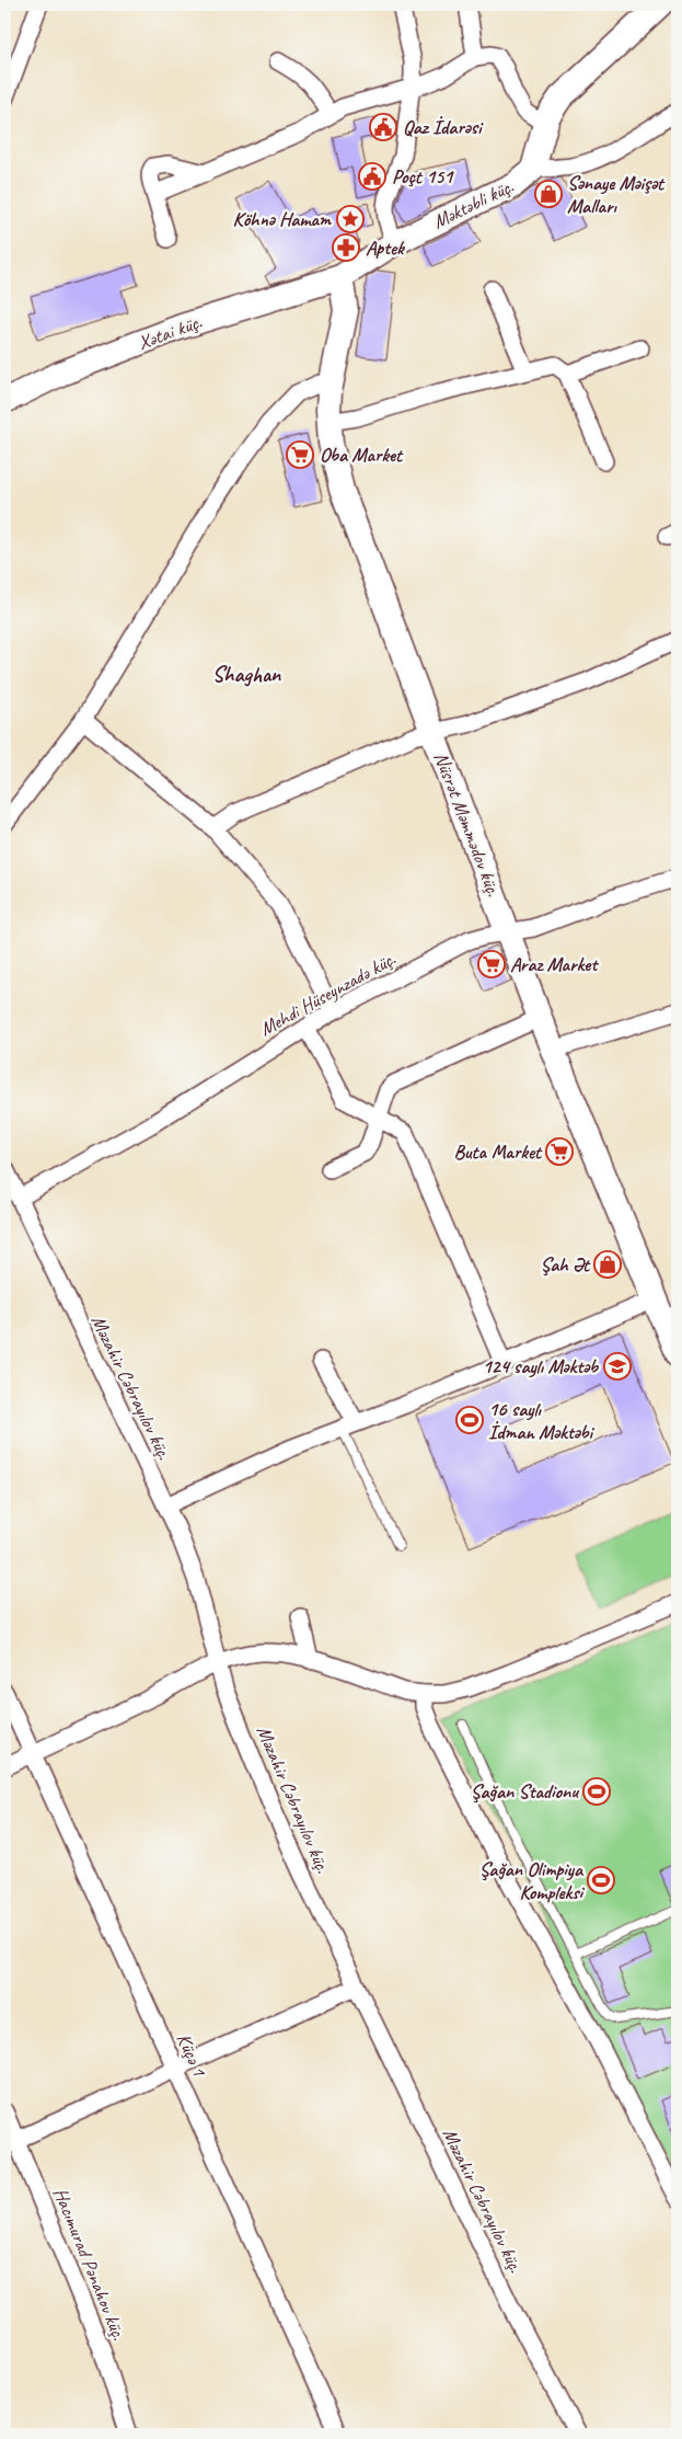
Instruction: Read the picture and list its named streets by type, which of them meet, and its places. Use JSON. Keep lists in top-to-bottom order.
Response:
{
  "streets": {
    "street": [
      "Məktəbli küç.",
      "Xətai küç.",
      "Nüsrət Məmmədov küç.",
      "Mehdi Hüseynzadə küç.",
      "Məzahir Cəbrayılov küç.",
      "Küçə 1",
      "Hacımurad Pənahov küç."
    ]
  },
  "crossings": [
    ["Məktəbli küç.", "Xətai küç."],
    ["Məktəbli küç.", "Nüsrət Məmmədov küç."],
    ["Xətai küç.", "Nüsrət Məmmədov küç."],
    ["Nüsrət Məmmədov küç.", "Mehdi Hüseynzadə küç."],
    ["Mehdi Hüseynzadə küç.", "Məzahir Cəbrayılov küç."]
  ],
  "districts": ["Shaghan"],
  "places": {
    "public building": ["Qaz İdarəsi", "Poçt 151"],
    "shop": ["Sənaye Məişət Malları", "Şah Ət"],
    "place": ["Köhnə Hamam"],
    "pharmacy": ["Aptek"],
    "supermarket": ["Oba Market", "Araz Market", "Buta Market"],
    "school or university": ["124 saylı Məktəb"],
    "sports": ["16 saylı İdman Məktəbi", "Şağan Stadionu", "Şağan Olimpiya Kompleksi"]
  }
}
